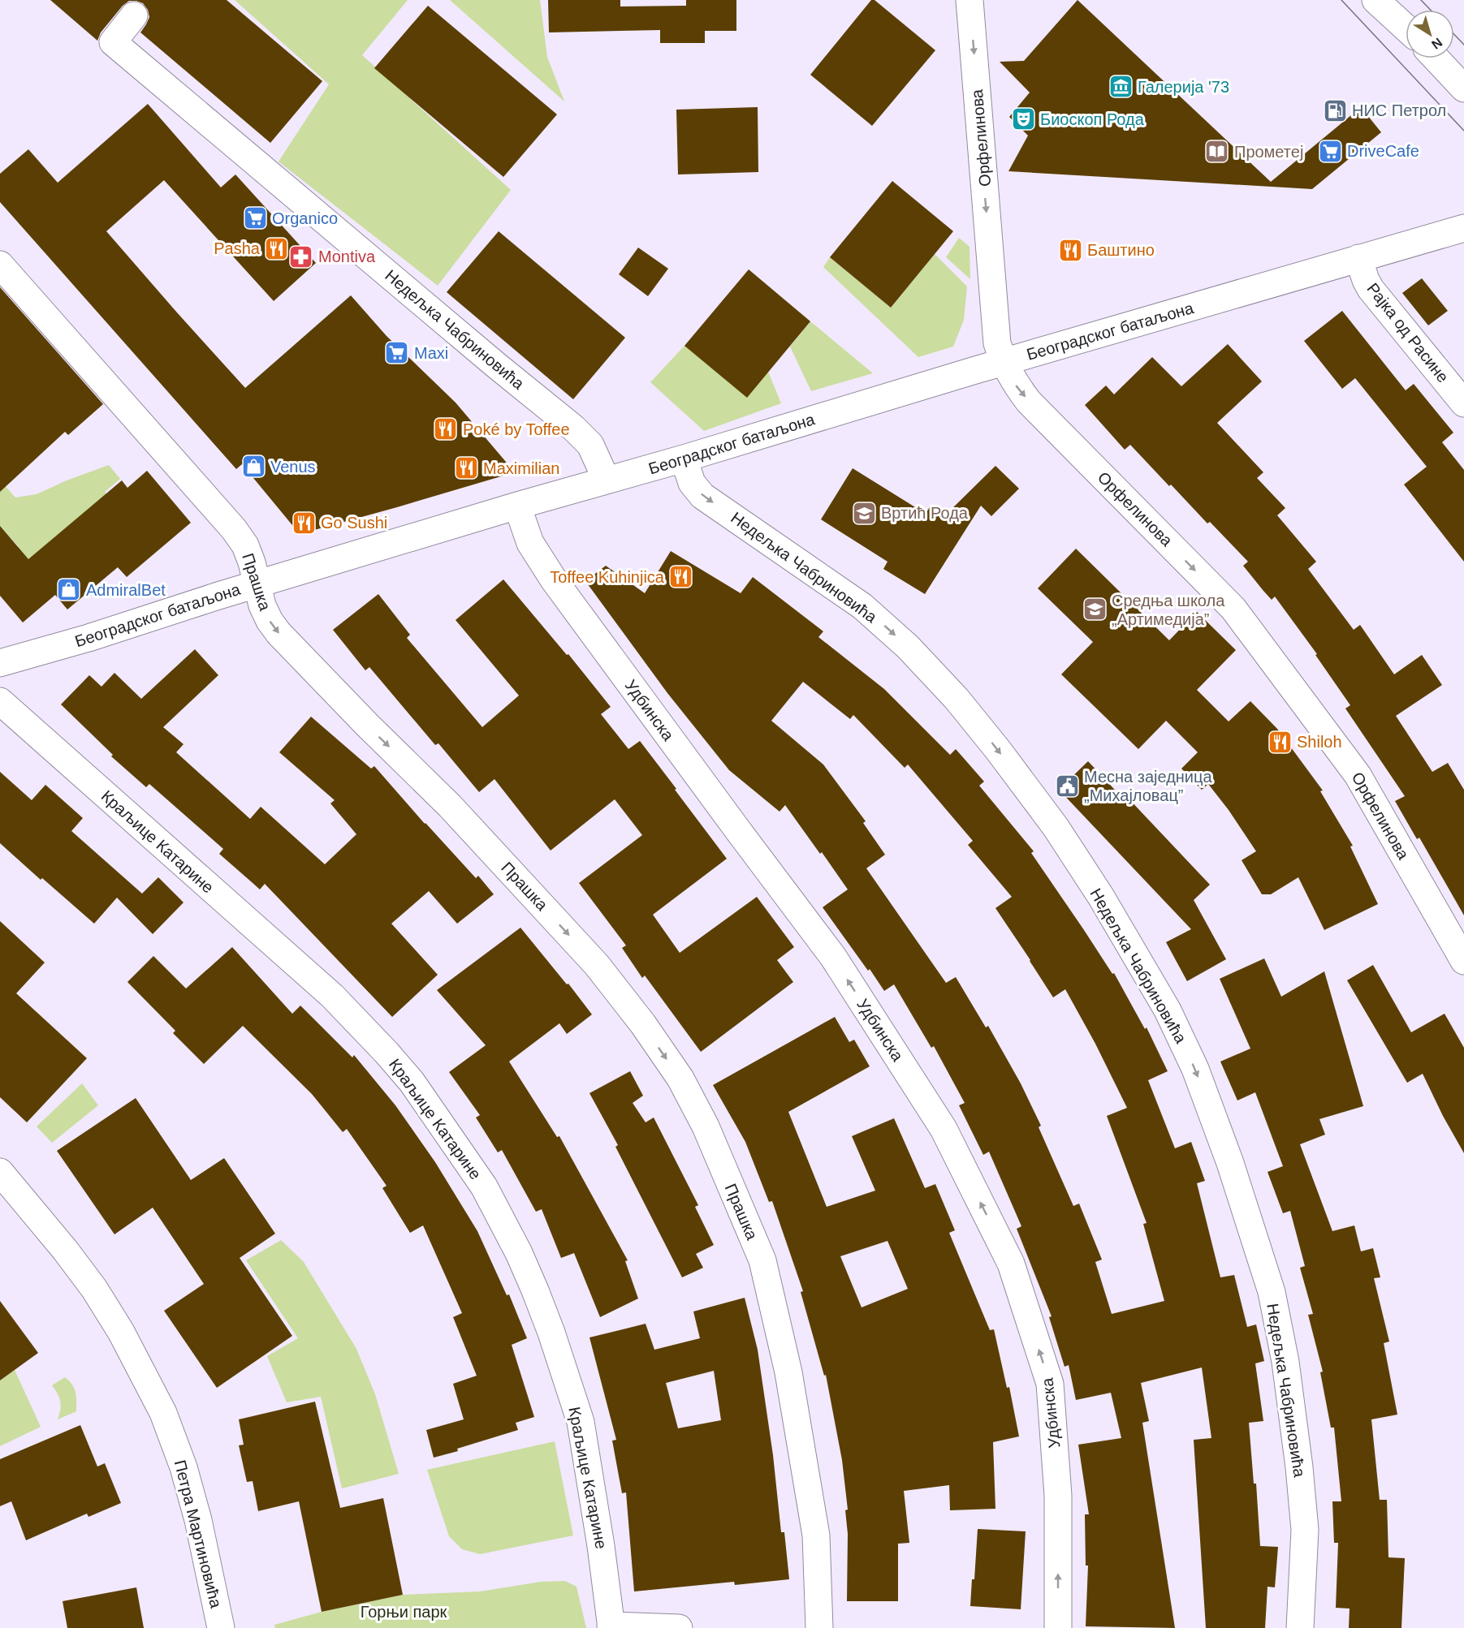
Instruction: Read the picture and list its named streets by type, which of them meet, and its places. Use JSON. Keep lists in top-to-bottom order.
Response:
{
  "streets": {
    "street": [
      "Орфелинова",
      "Недељка Чабриновића",
      "Београдског батаљона",
      "Рајка од Расине",
      "Прашка",
      "Удбинска",
      "Краљице Катарине",
      "Петра Мартиновића"
    ]
  },
  "crossings": [
    ["Орфелинова", "Београдског батаљона"],
    ["Недељка Чабриновића", "Београдског батаљона"],
    ["Београдског батаљона", "Рајка од Расине"],
    ["Београдског батаљона", "Прашка"],
    ["Београдског батаљона", "Удбинска"]
  ],
  "one_way": [
    "Орфелинова",
    "Недељка Чабриновића",
    "Прашка",
    "Удбинска"
  ],
  "parks": ["Горњи парк"],
  "places": {
    "museum": ["Галерија '73"],
    "fuel station": ["НИС Петрол"],
    "theatre": ["Биоскоп Рода"],
    "supermarket": ["DriveCafe", "Organico", "Maxi"],
    "library": ["Прометеј"],
    "restaurant": [
      "Pasha",
      "Баштино",
      "Poké by Toffee",
      "Maximilian",
      "Go Sushi",
      "Toffee Kuhinjica",
      "Shiloh"
    ],
    "pharmacy": ["Montiva"],
    "shop": ["Venus", "AdmiralBet"],
    "school or university": ["Вртић Рода", "Средња школа „Артимедија”"],
    "public building": ["Месна заједница „Михајловац”"]
  },
  "north": "bottom right"
}
